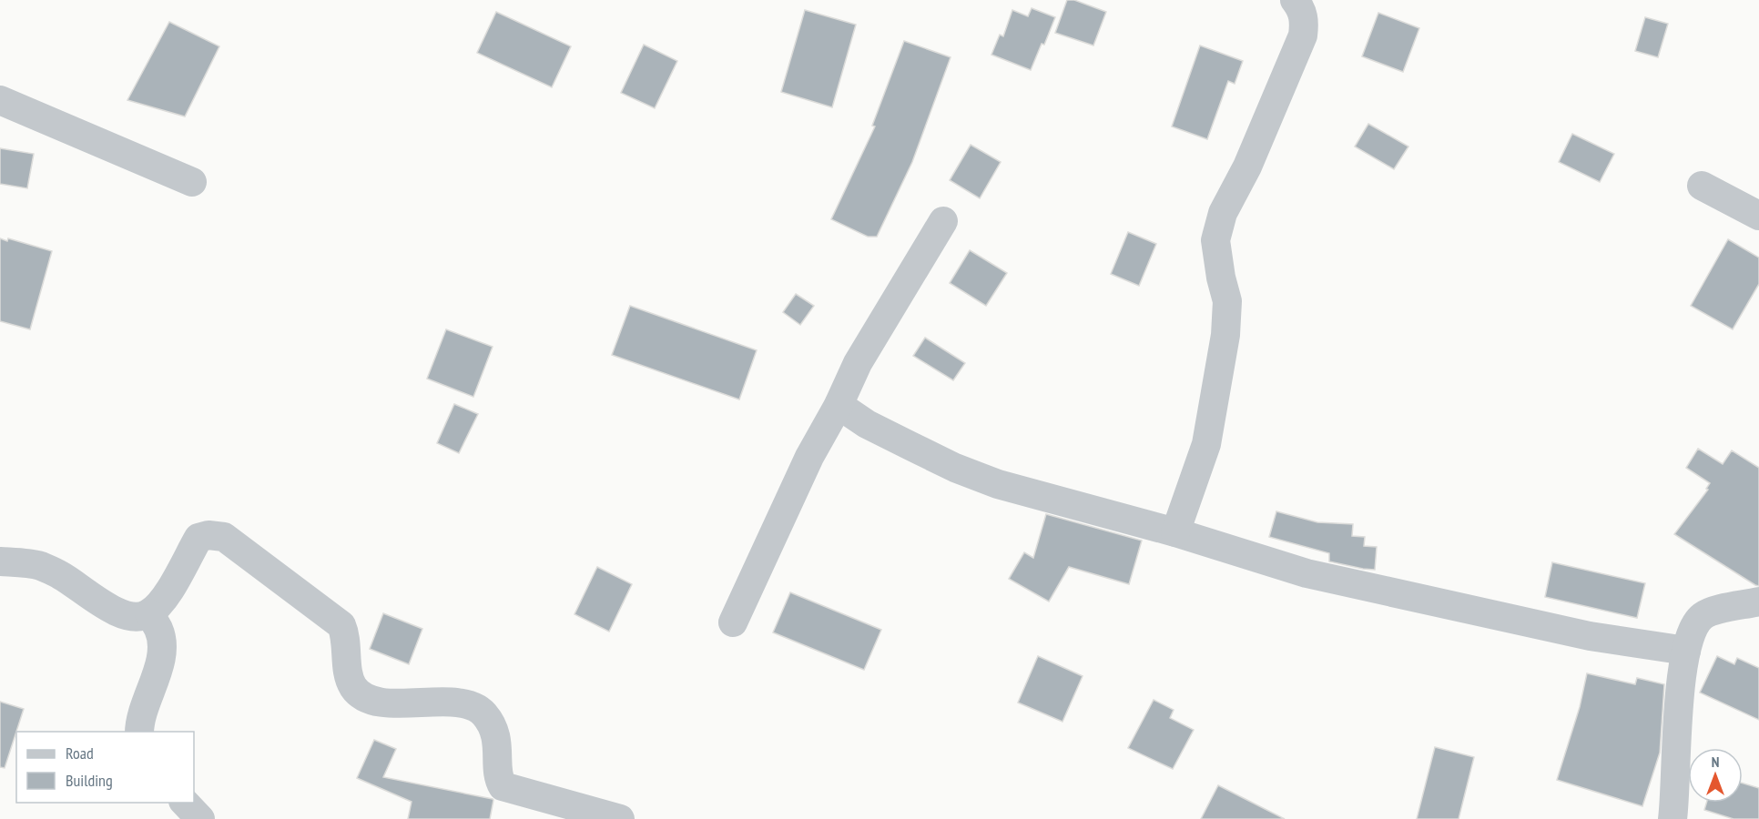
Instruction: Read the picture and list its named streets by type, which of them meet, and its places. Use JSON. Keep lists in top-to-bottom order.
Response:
{
  "legend": ["Road", "Building"],
  "north": "top"
}
